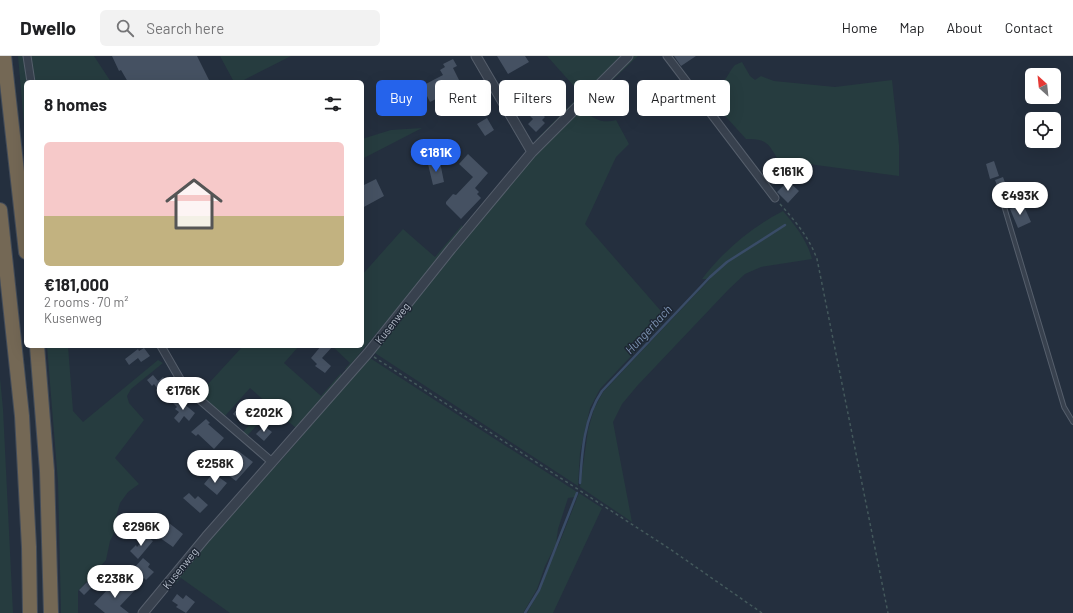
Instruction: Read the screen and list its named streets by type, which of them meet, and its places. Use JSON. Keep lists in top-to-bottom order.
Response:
{
  "streets": {
    "street": ["Kusenweg"]
  },
  "water": ["Hungerbach"],
  "north": "top left",
  "page": {
    "header": "Dwello",
    "search": "Search here",
    "nav": [
      "Home",
      "Map",
      "About",
      "Contact"
    ],
    "chip": [
      "Buy",
      "Rent",
      "Filters",
      "New",
      "Apartment"
    ],
    "heading": "8 homes",
    "list": [
      {
        "name": "€181,000",
        "note": "2 rooms · 70 m² · Kusenweg"
      }
    ],
    "price": [
      "€181K",
      "€161K",
      "€493K",
      "€176K",
      "€202K",
      "€258K",
      "€296K",
      "€238K"
    ]
  }
}
